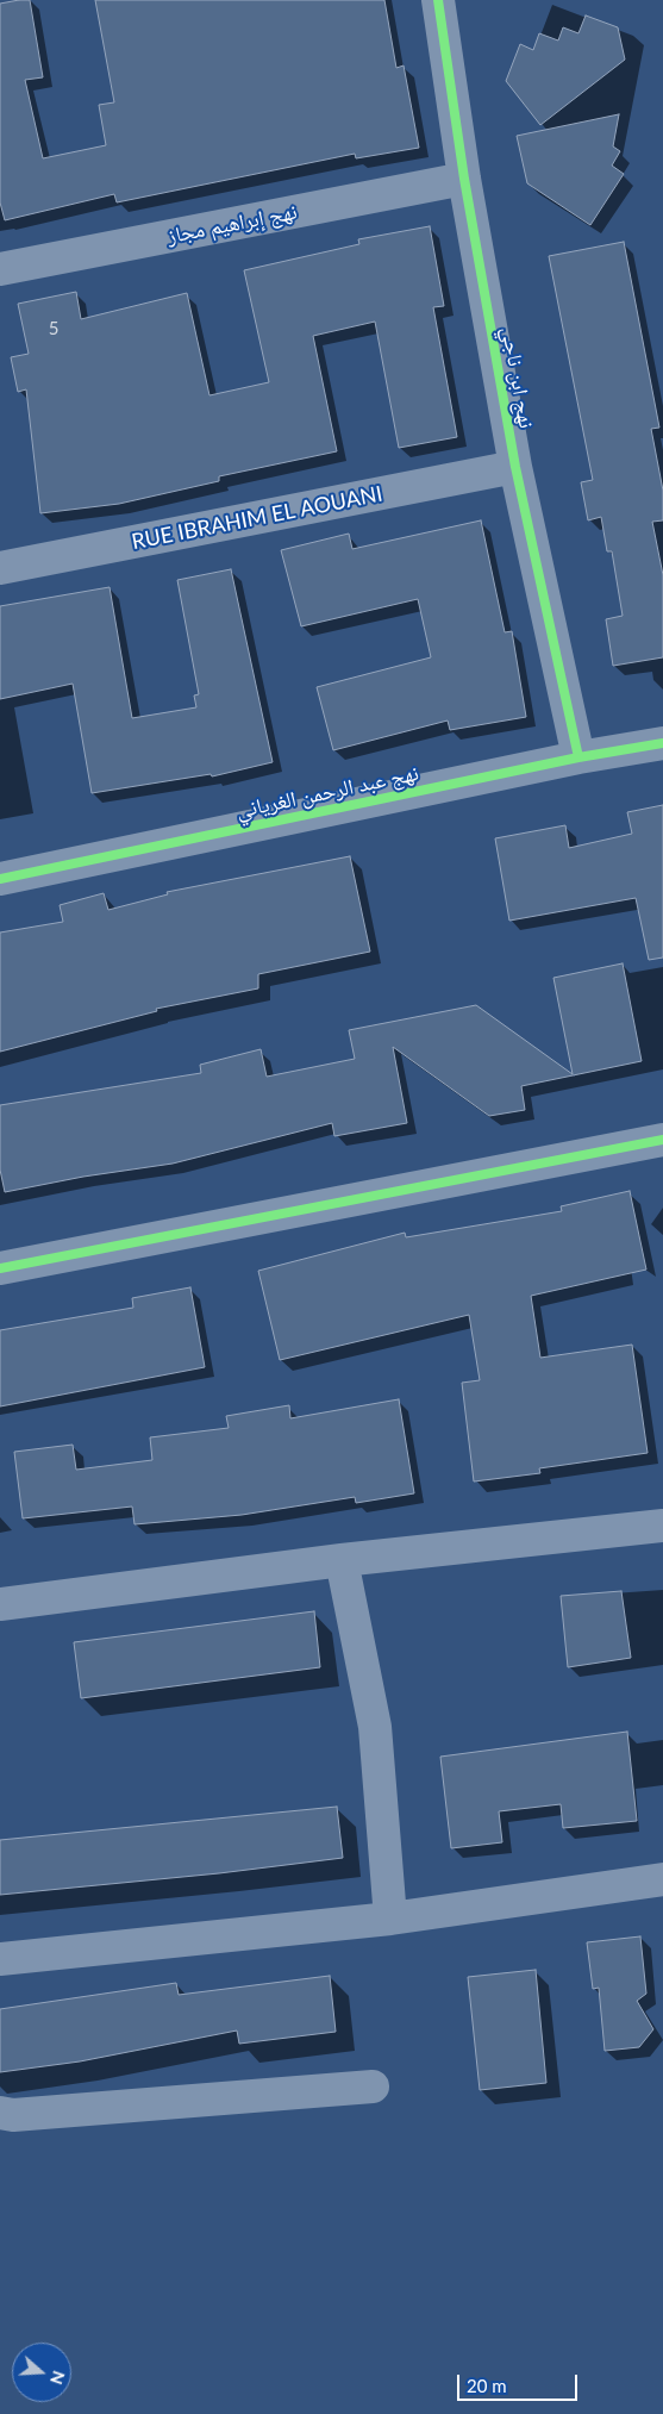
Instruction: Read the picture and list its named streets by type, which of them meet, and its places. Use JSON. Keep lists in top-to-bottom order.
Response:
{
  "streets": {
    "street": [
      "نهج إبراهيم مجاز",
      "نهج ابن ناجي",
      "RUE IBRAHIM EL AOUANI",
      "نهج عبد الرحمن الغرياني"
    ]
  },
  "crossings": [
    ["نهج إبراهيم مجاز", "نهج ابن ناجي"],
    ["نهج ابن ناجي", "RUE IBRAHIM EL AOUANI"],
    ["نهج ابن ناجي", "نهج عبد الرحمن الغرياني"]
  ],
  "house_numbers": ["5"],
  "scale_bar": "20 m",
  "north": "right"
}
